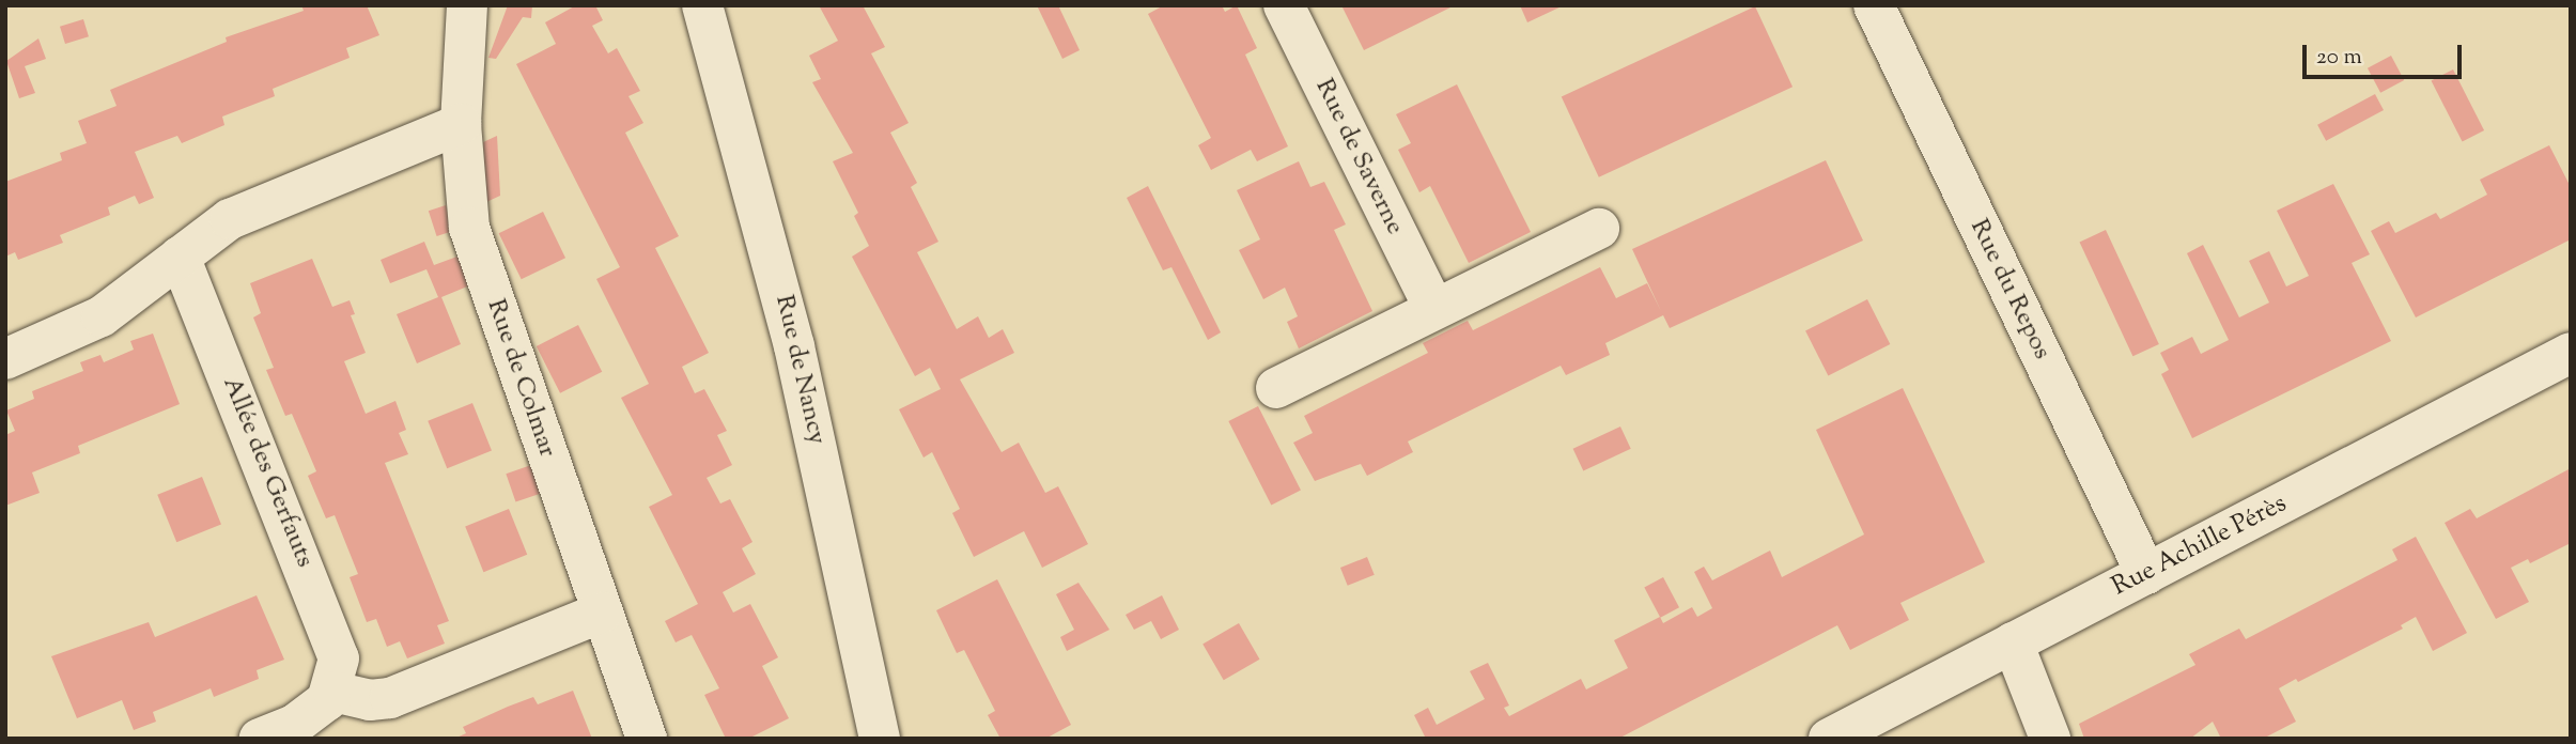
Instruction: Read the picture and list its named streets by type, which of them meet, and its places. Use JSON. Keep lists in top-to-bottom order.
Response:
{
  "streets": {
    "street": [
      "Rue de Saverne",
      "Rue du Repos",
      "Rue de Nancy",
      "Rue de Colmar",
      "Allée des Gerfauts",
      "Rue Achille Pérès"
    ]
  },
  "crossings": [
    ["Rue du Repos", "Rue Achille Pérès"]
  ],
  "scale_bar": "20 m"
}
